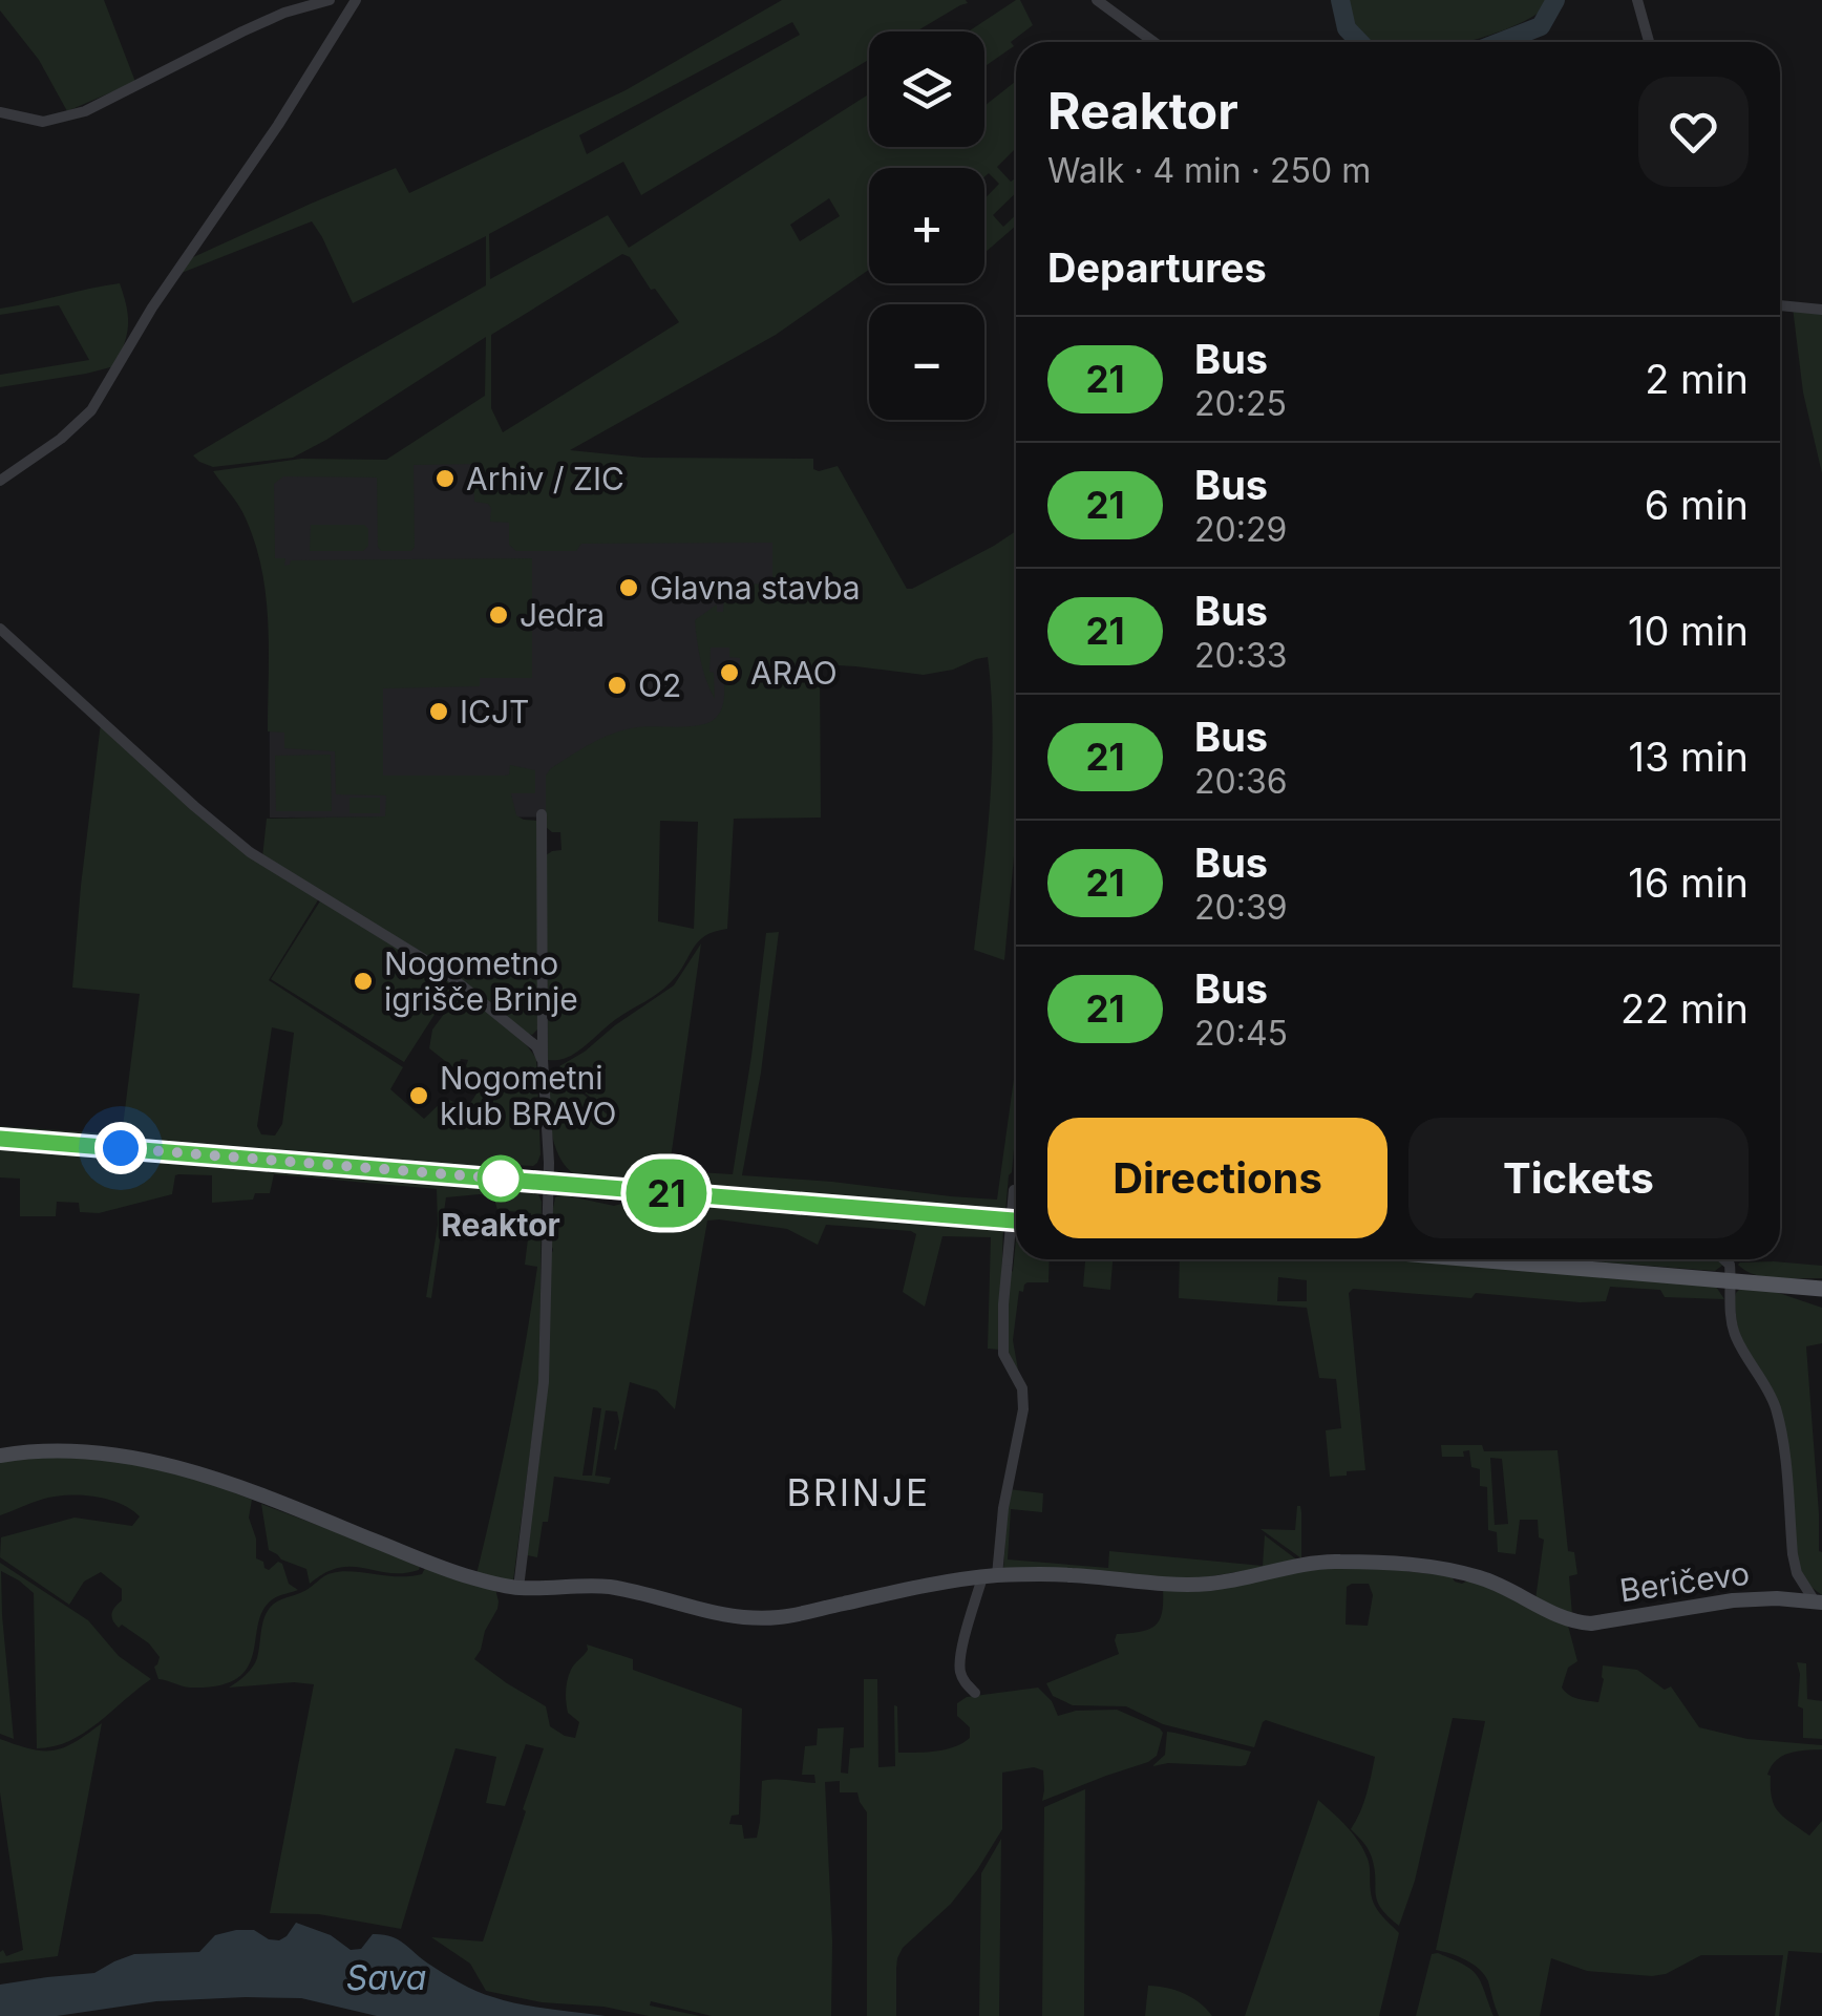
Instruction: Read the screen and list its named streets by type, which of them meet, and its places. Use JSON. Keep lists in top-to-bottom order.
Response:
{
  "streets": {
    "street": ["Beričevo"]
  },
  "districts": ["BRINJE"],
  "water": ["Sava"],
  "places": [
    "Arhiv / ZIC",
    "Glavna stavba",
    "Jedra",
    "ARAO",
    "O2",
    "ICJT",
    "Nogometno igrišče Brinje",
    "Nogometni klub BRAVO",
    "Reaktor"
  ],
  "lines": ["bus line 21"],
  "page": {
    "on_map": "21",
    "map_buttons": ["+", "−"],
    "heading": [
      ["Reaktor", "Walk · 4 min · 250 m"],
      "Departures"
    ],
    "list": [
      {
        "mark": "21",
        "name": "Bus",
        "note": "20:25",
        "value": "2 min"
      },
      {
        "mark": "21",
        "name": "Bus",
        "note": "20:29",
        "value": "6 min"
      },
      {
        "mark": "21",
        "name": "Bus",
        "note": "20:33",
        "value": "10 min"
      },
      {
        "mark": "21",
        "name": "Bus",
        "note": "20:36",
        "value": "13 min"
      },
      {
        "mark": "21",
        "name": "Bus",
        "note": "20:39",
        "value": "16 min"
      },
      {
        "mark": "21",
        "name": "Bus",
        "note": "20:45",
        "value": "22 min"
      }
    ],
    "buttons": ["Directions", "Tickets"]
  }
}
